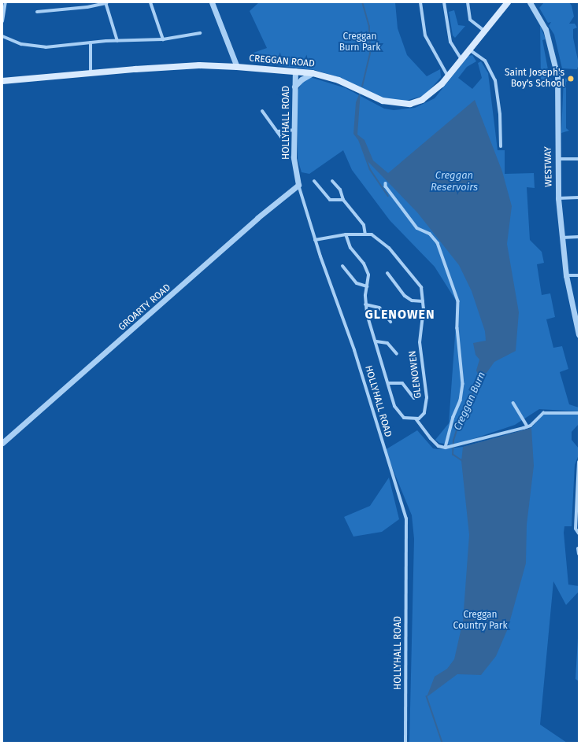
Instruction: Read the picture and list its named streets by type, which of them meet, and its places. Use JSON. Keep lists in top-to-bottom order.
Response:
{
  "streets": {
    "main road": ["CREGGAN ROAD"],
    "street": [
      "HOLLYHALL ROAD",
      "WESTWAY",
      "GROARTY ROAD",
      "GLENOWEN"
    ]
  },
  "crossings": [
    ["CREGGAN ROAD", "HOLLYHALL ROAD"],
    ["HOLLYHALL ROAD", "GROARTY ROAD"],
    ["HOLLYHALL ROAD", "GLENOWEN"]
  ],
  "districts": ["GLENOWEN"],
  "water": ["Creggan Reservoirs", "Creggan Burn"],
  "parks": ["Creggan Burn Park", "Creggan Country Park"],
  "places": ["Saint Joseph's Boy's School"]
}
